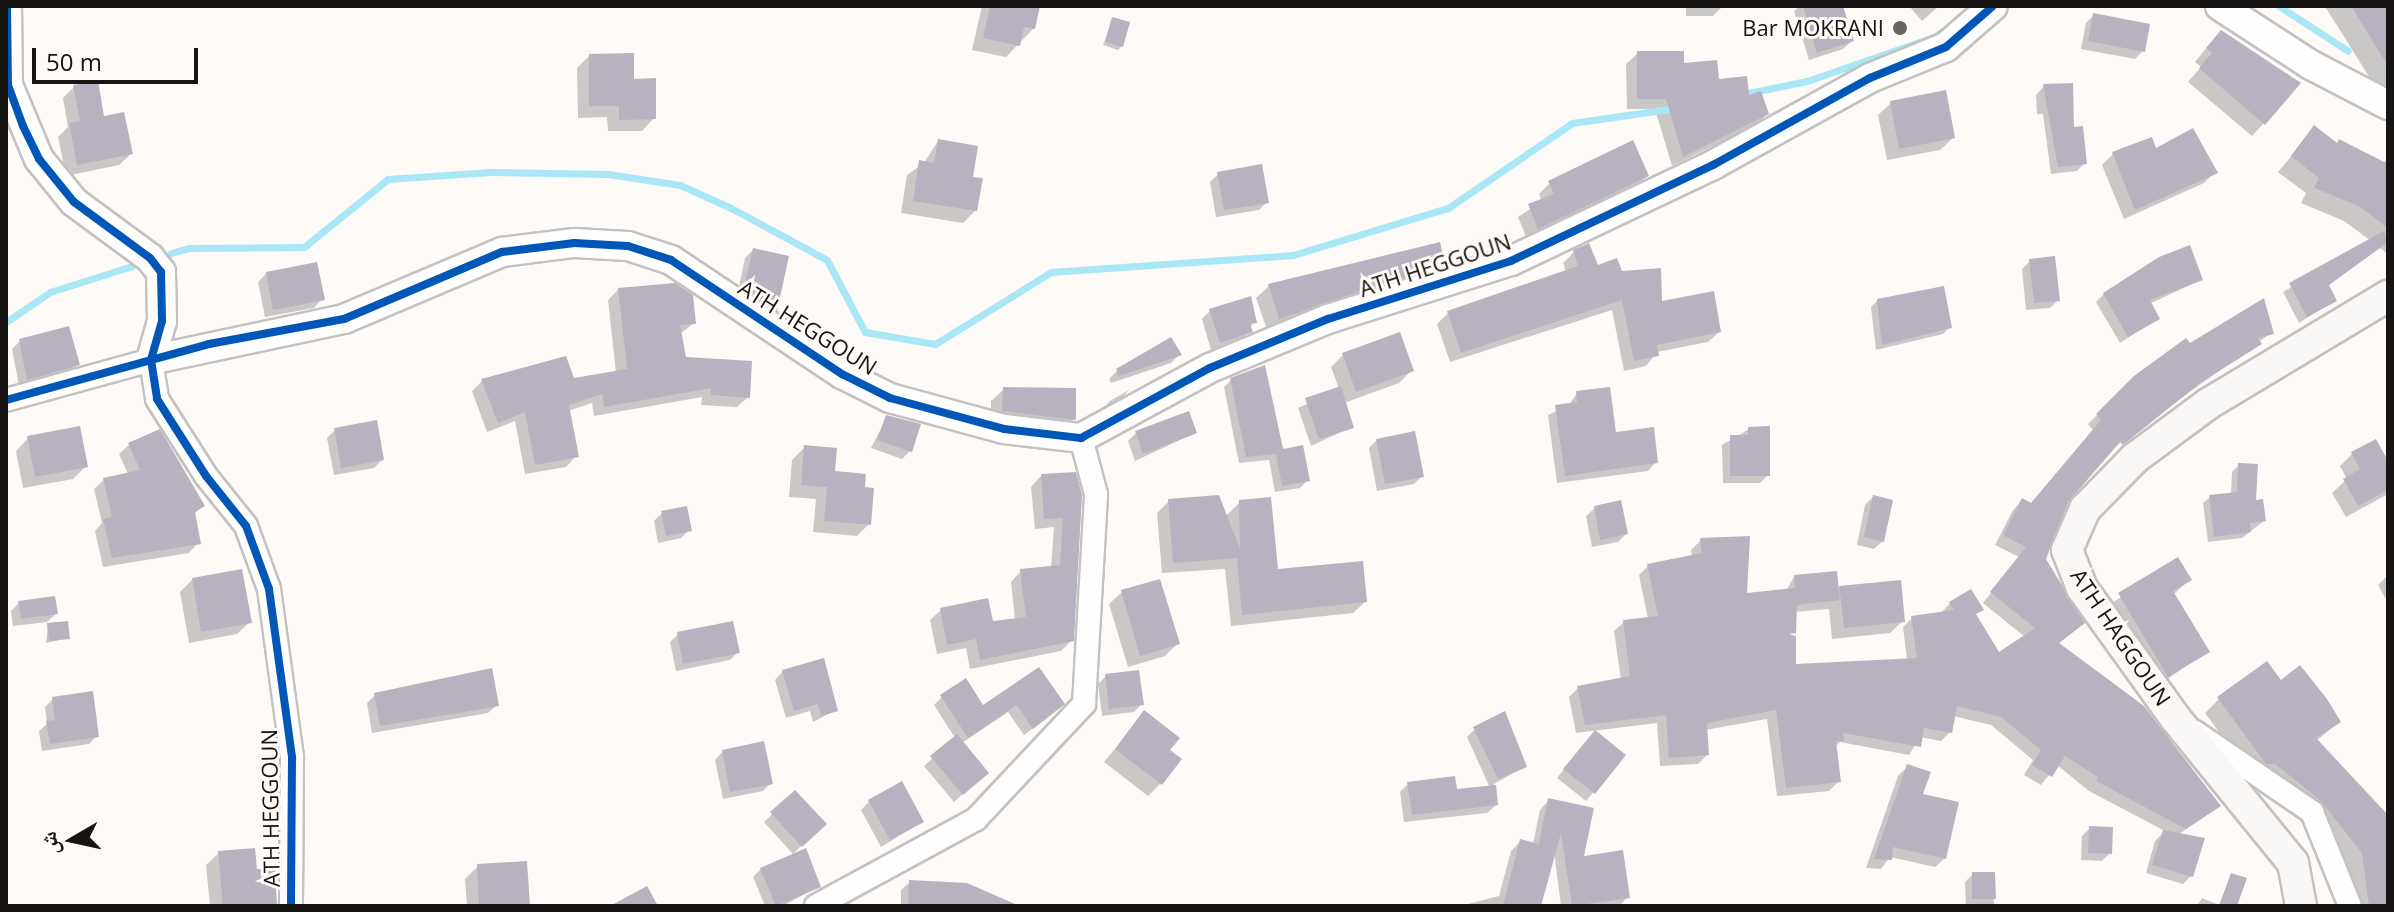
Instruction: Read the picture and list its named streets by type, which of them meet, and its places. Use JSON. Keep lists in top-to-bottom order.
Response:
{
  "streets": {
    "main road": ["ATH HAGGOUN"],
    "street": ["ATH HEGGOUN"]
  },
  "places": ["Bar MOKRANI"],
  "scale_bar": "50 m",
  "north": "left"
}
